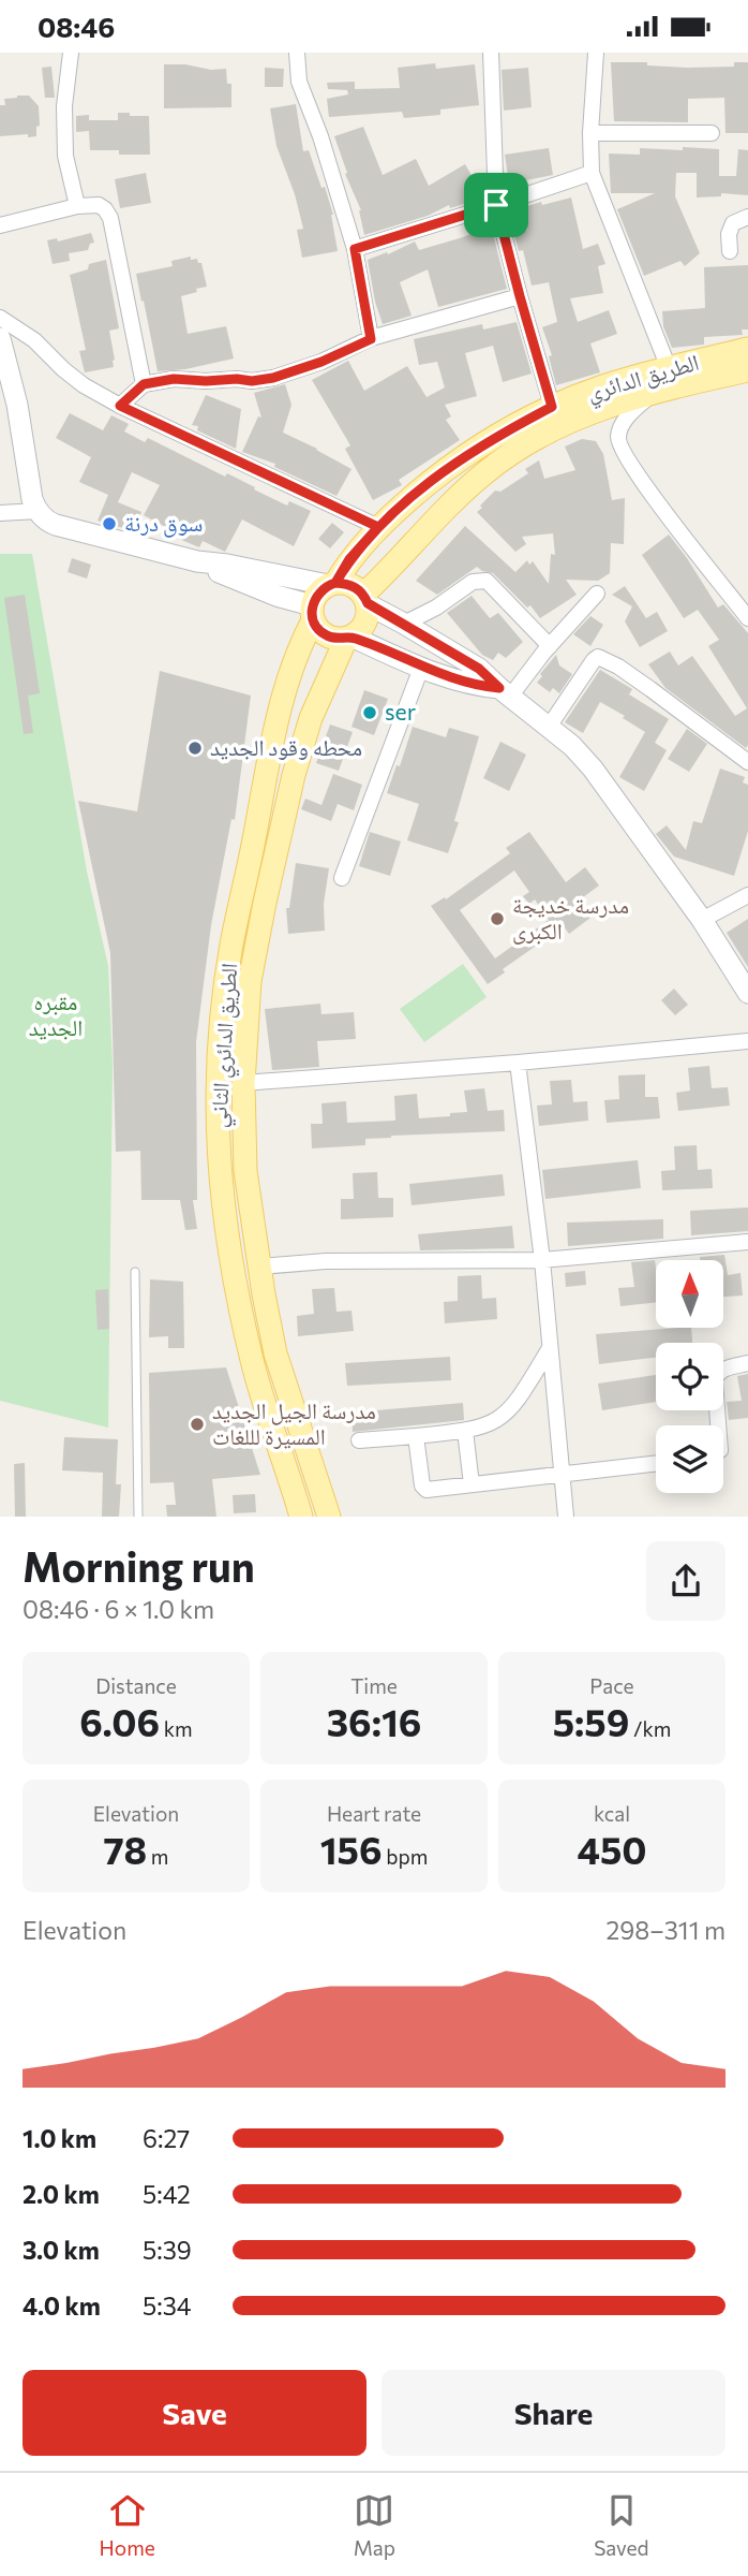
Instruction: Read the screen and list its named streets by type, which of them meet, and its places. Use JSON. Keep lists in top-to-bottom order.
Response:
{
  "streets": {
    "main road": ["الطريق الدائري", "الطريق الدائري الثاني"]
  },
  "crossings": [
    ["الطريق الدائري", "الطريق الدائري الثاني"]
  ],
  "parks": ["مقبره الجديد"],
  "places": [
    "سوق درنة",
    "ser",
    "محطه وقود الجديد",
    "مدرسة خديجة الكبرى",
    "مدرسة الجيل الجديد المسيرة لللغات"
  ],
  "north": "top",
  "page": {
    "status": "08:46",
    "heading": ["Morning run", "08:46 · 6 × 1.0 km"],
    "stats": [
      ["Distance", "6.06 km"],
      ["Time", "36:16"],
      ["Pace", "5:59 /km"],
      ["Elevation", "78 m"],
      ["Heart rate", "156 bpm"],
      ["kcal", "450"]
    ],
    "chart": ["Elevation", "298–311 m"],
    "list": [
      {
        "name": "1.0 km",
        "note": "6:27"
      },
      {
        "name": "2.0 km",
        "note": "5:42"
      },
      {
        "name": "3.0 km",
        "note": "5:39"
      },
      {
        "name": "4.0 km",
        "note": "5:34"
      }
    ],
    "buttons": ["Save", "Share"],
    "tabs": ["Home", "Map", "Saved"]
  }
}
